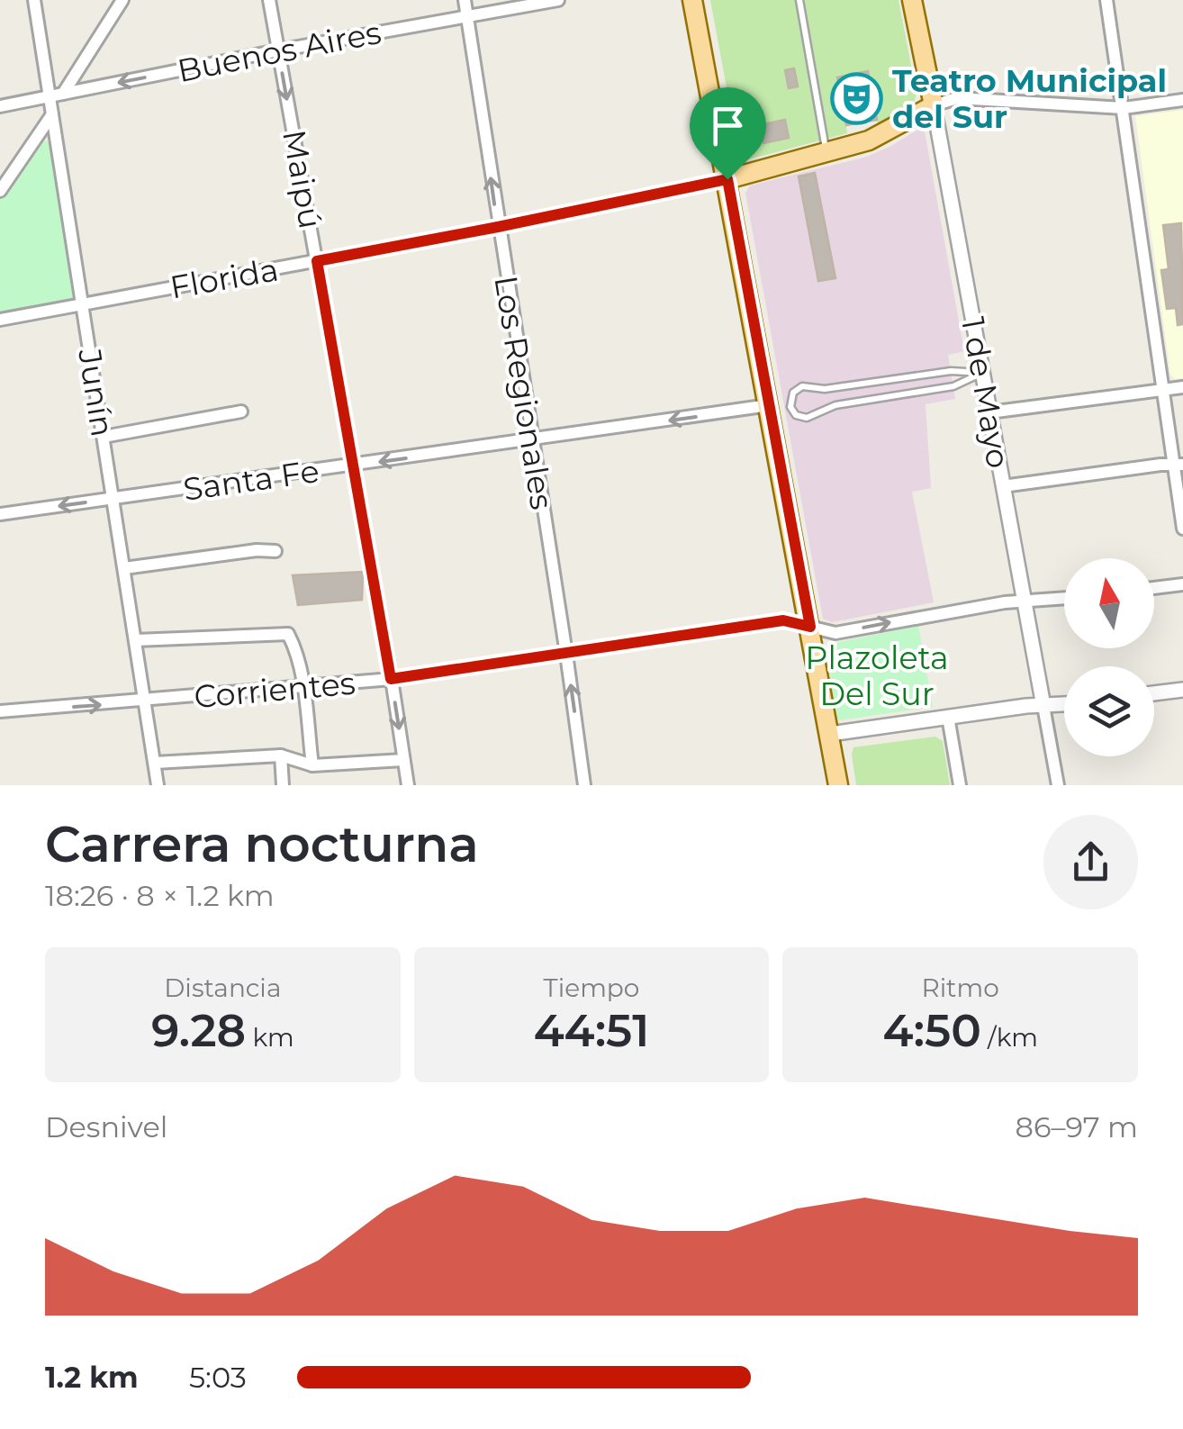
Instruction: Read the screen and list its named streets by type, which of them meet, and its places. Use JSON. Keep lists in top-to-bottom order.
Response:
{
  "streets": {
    "main road": ["Florida", "1 de Mayo"],
    "street": [
      "Buenos Aires",
      "Maipú",
      "Junín",
      "Los Regionales",
      "Santa Fe",
      "Corrientes"
    ]
  },
  "crossings": [
    ["Buenos Aires", "Maipú"],
    ["Buenos Aires", "Junín"],
    ["Buenos Aires", "Los Regionales"],
    ["Maipú", "Florida"],
    ["Maipú", "Santa Fe"],
    ["Maipú", "Corrientes"],
    ["Florida", "Junín"],
    ["Florida", "Los Regionales"],
    ["Florida", "1 de Mayo"],
    ["Junín", "Santa Fe"],
    ["Junín", "Corrientes"],
    ["Los Regionales", "Santa Fe"],
    ["Los Regionales", "Corrientes"],
    ["1 de Mayo", "Corrientes"]
  ],
  "one_way": [
    "Buenos Aires",
    "Maipú",
    "Los Regionales",
    "Santa Fe"
  ],
  "parks": ["Plazoleta Del Sur"],
  "places": {
    "theatre": ["Teatro Municipal del Sur"]
  },
  "north": "top",
  "page": {
    "heading": ["Carrera nocturna", "18:26 · 8 × 1.2 km"],
    "stats": [
      ["Distancia", "9.28 km"],
      ["Tiempo", "44:51"],
      ["Ritmo", "4:50 /km"]
    ],
    "chart": ["Desnivel", "86–97 m"],
    "list": [
      {
        "name": "1.2 km",
        "note": "5:03"
      }
    ]
  }
}
